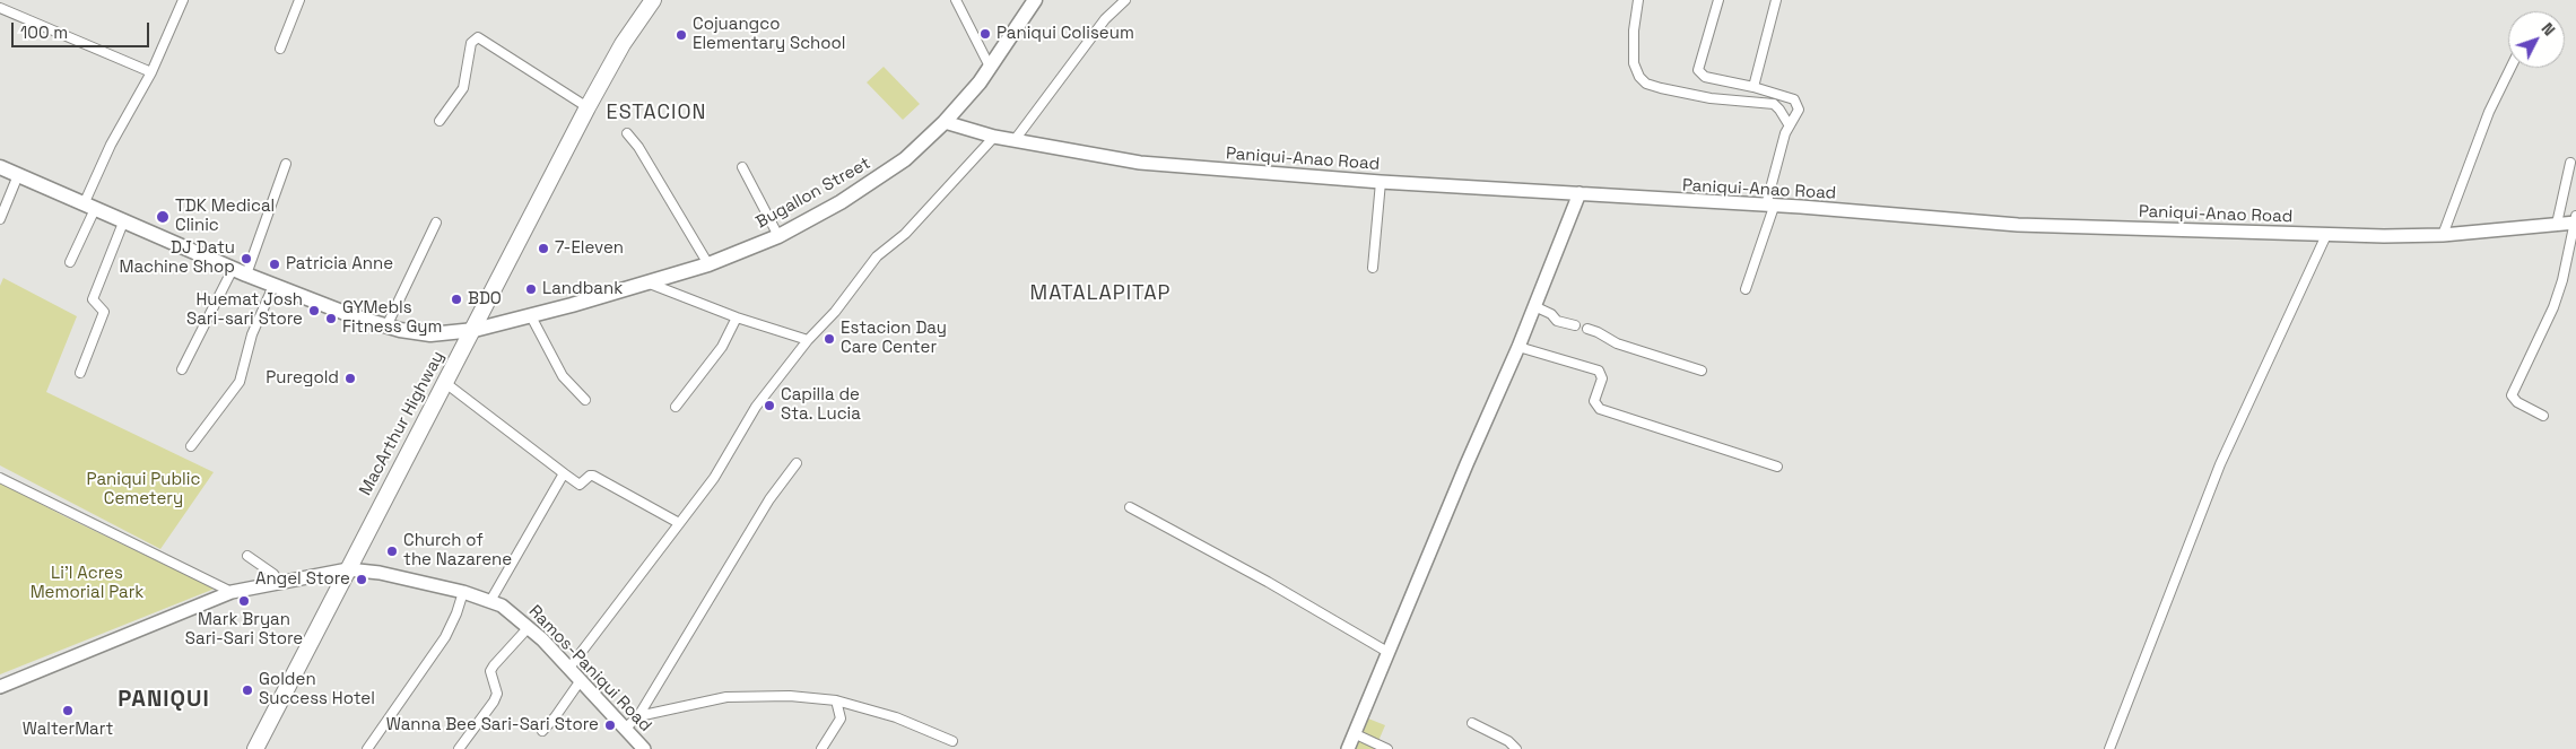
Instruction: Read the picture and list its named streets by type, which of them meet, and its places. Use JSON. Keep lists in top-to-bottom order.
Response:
{
  "streets": {
    "highway": ["MacArthur Highway"],
    "main road": ["Paniqui-Anao Road", "Bugallon Street", "Ramos-Paniqui Road"]
  },
  "crossings": [
    ["Paniqui-Anao Road", "Bugallon Street"],
    ["Bugallon Street", "MacArthur Highway"],
    ["MacArthur Highway", "Ramos-Paniqui Road"]
  ],
  "districts": ["ESTACION", "MATALAPITAP", "PANIQUI"],
  "parks": ["Paniqui Public Cemetery", "Li'l Acres Memorial Park"],
  "places": [
    "Paniqui Coliseum",
    "Cojuangco Elementary School",
    "TDK Medical Clinic",
    "7-Eleven",
    "DJ Datu Machine Shop",
    "Patricia Anne",
    "Landbank",
    "BDO",
    "Huemat Josh Sari-sari Store",
    "GYMebls Fitness Gym",
    "Estacion Day Care Center",
    "Puregold",
    "Capilla de Sta. Lucia",
    "Church of the Nazarene",
    "Angel Store",
    "Mark Bryan Sari-Sari Store",
    "Golden Success Hotel",
    "WalterMart",
    "Wanna Bee Sari-Sari Store"
  ],
  "scale_bar": "100 m",
  "north": "top right"
}
